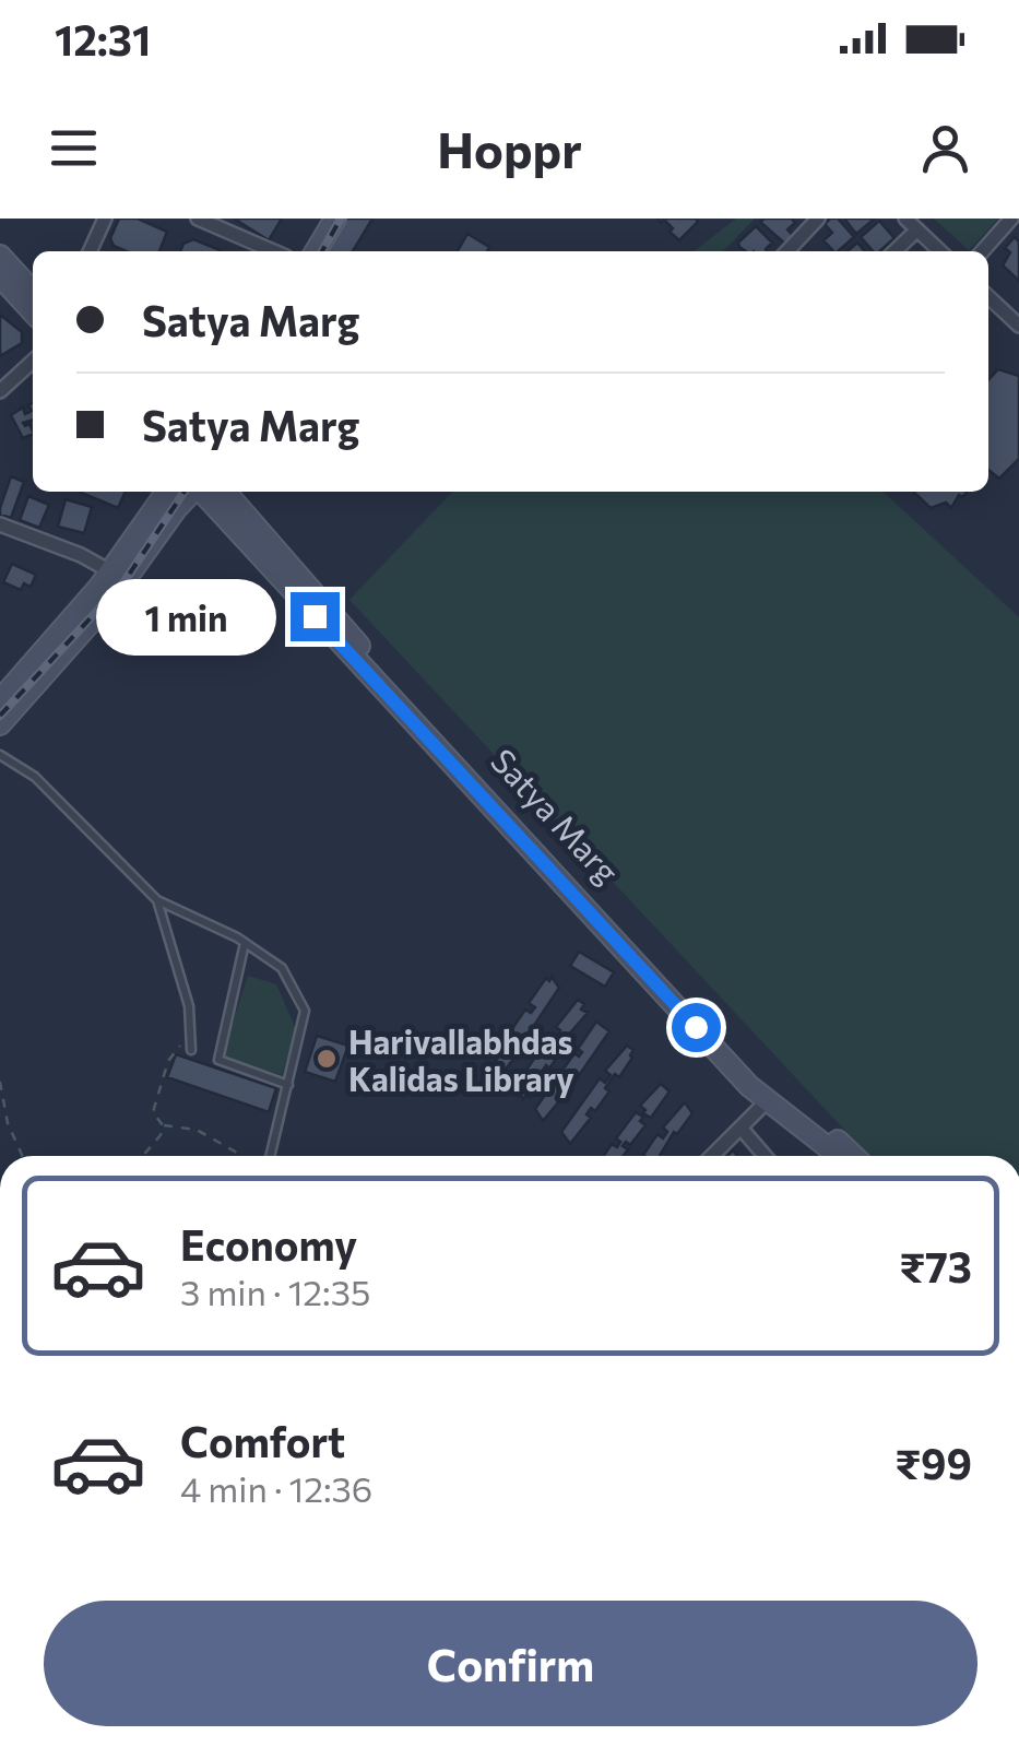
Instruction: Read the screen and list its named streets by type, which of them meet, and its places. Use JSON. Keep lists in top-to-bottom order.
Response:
{
  "streets": {
    "main road": ["Satya Marg"]
  },
  "places": ["Harivallabhdas Kalidas Library"],
  "page": {
    "status": "12:31",
    "header": "Hoppr",
    "banner": ["Satya Marg", "Satya Marg"],
    "bubble": "1 min",
    "list": [
      {
        "name": "Economy",
        "note": "3 min · 12:35",
        "value": "₹73"
      },
      {
        "name": "Comfort",
        "note": "4 min · 12:36",
        "value": "₹99"
      }
    ],
    "buttons": "Confirm"
  }
}
